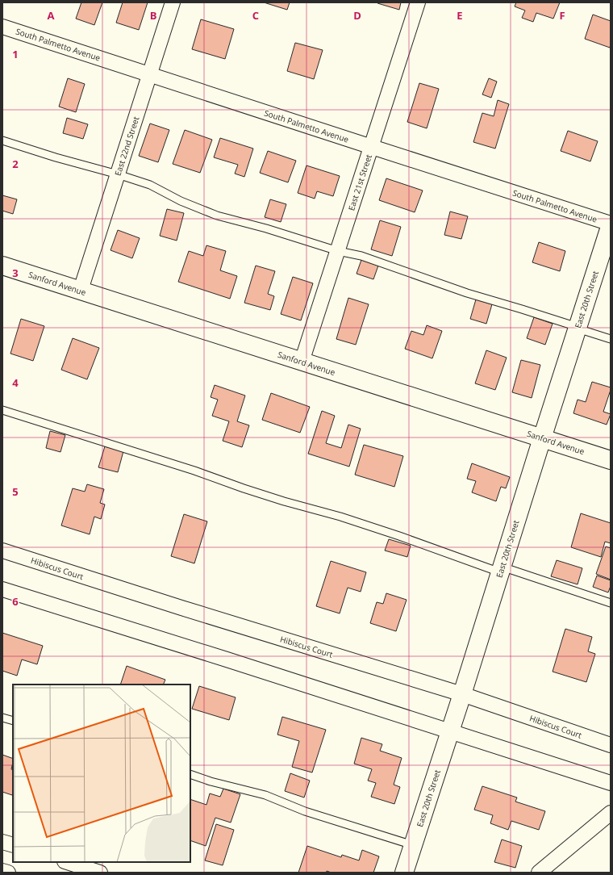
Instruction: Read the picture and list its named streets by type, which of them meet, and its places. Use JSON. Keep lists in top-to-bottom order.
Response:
{
  "streets": {
    "street": [
      "South Palmetto Avenue",
      "East 22nd Street",
      "East 21st Street",
      "Sanford Avenue",
      "East 20th Street",
      "Hibiscus Court"
    ]
  },
  "crossings": [
    ["South Palmetto Avenue", "East 22nd Street"],
    ["South Palmetto Avenue", "East 21st Street"],
    ["South Palmetto Avenue", "East 20th Street"],
    ["East 22nd Street", "Sanford Avenue"],
    ["East 21st Street", "Sanford Avenue"],
    ["Sanford Avenue", "East 20th Street"],
    ["East 20th Street", "Hibiscus Court"]
  ],
  "grid": {
    "columns": [
      "A",
      "B",
      "C",
      "D",
      "E",
      "F"
    ],
    "rows": [
      "1",
      "2",
      "3",
      "4",
      "5",
      "6"
    ]
  }
}
